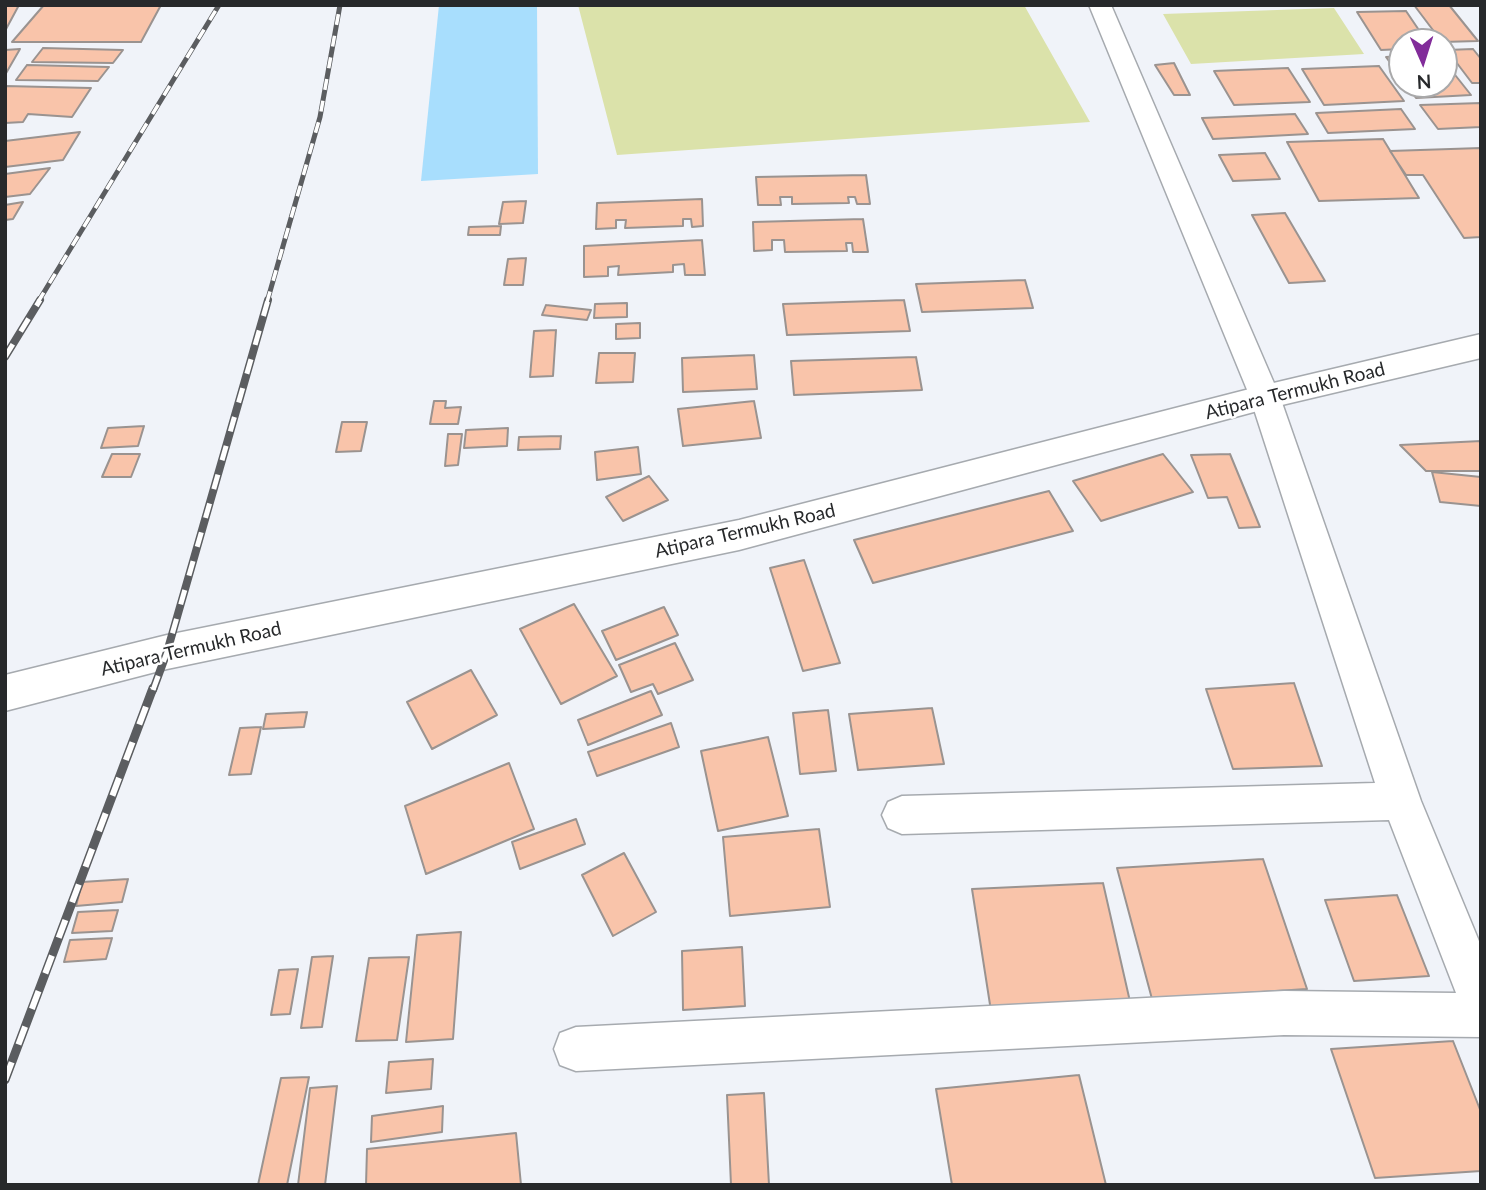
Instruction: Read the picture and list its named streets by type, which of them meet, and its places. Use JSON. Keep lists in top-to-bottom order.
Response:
{
  "streets": {
    "main road": ["Atipara Termukh Road"]
  },
  "north": "bottom"
}
